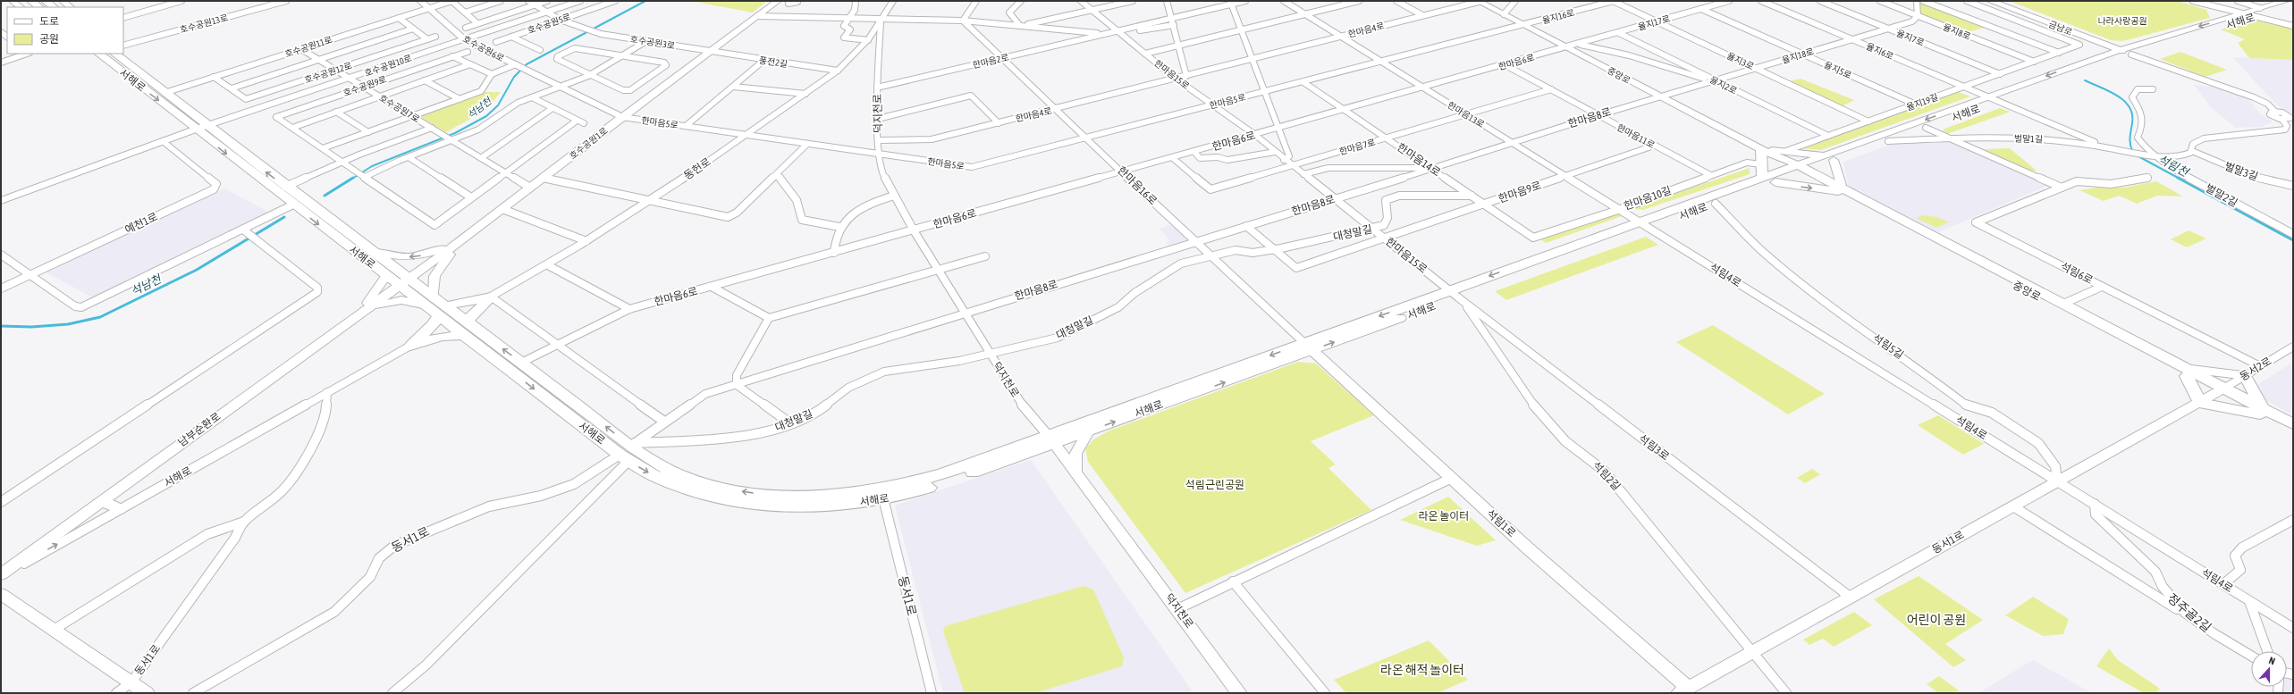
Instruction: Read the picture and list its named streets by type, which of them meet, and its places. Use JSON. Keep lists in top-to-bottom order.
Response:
{
  "streets": {
    "main road": [
      "서해로",
      "금남로",
      "호수공원6로",
      "호수공원10로",
      "중앙로",
      "덕지천로",
      "호수공원1로",
      "남부순환로",
      "석림1로",
      "동서1로"
    ],
    "street": [
      "율지16로",
      "율지17로",
      "호수공원13로",
      "호수공원5로",
      "한마음4로",
      "율지8로",
      "율지7로",
      "호수공원3로",
      "호수공원11로",
      "율지6로",
      "율지18로",
      "한마음2로",
      "율지3로",
      "풍전2길",
      "한마음6로",
      "율지5로",
      "호수공원12로",
      "한마음15로",
      "율지2로",
      "호수공원9로",
      "한마음5로",
      "율지19길",
      "호수공원7로",
      "한마음13로",
      "한마음8로",
      "한마음11로",
      "벌말1길",
      "한마음7로",
      "한마음14로",
      "동헌로",
      "벌말3길",
      "한마음16로",
      "한마음9로",
      "벌말2길",
      "한마음10길",
      "예천1로",
      "대청말길",
      "석림6로",
      "석림4로",
      "석림5길",
      "동서2로",
      "석림3로",
      "석림2길",
      "정주골2길"
    ]
  },
  "crossings": [
    ["율지16로", "율지3로"],
    ["율지16로", "중앙로"],
    ["율지16로", "한마음5로"],
    ["서해로", "금남로"],
    ["서해로", "호수공원11로"],
    ["서해로", "율지6로"],
    ["서해로", "한마음6로"],
    ["서해로", "호수공원10로"],
    ["서해로", "한마음15로"],
    ["서해로", "중앙로"],
    ["서해로", "덕지천로"],
    ["서해로", "한마음13로"],
    ["서해로", "한마음8로"],
    ["서해로", "벌말1길"],
    ["서해로", "호수공원1로"],
    ["서해로", "한마음16로"],
    ["서해로", "대청말길"],
    ["서해로", "석림4로"],
    ["서해로", "석림5길"],
    ["서해로", "남부순환로"],
    ["서해로", "석림3로"],
    ["서해로", "석림2길"],
    ["서해로", "석림1로"],
    ["서해로", "동서1로"],
    ["율지17로", "율지18로"],
    ["율지17로", "율지3로"],
    ["율지17로", "한마음6로"],
    ["율지17로", "율지5로"],
    ["율지17로", "중앙로"],
    ["율지17로", "율지2로"],
    ["호수공원5로", "호수공원3로"],
    ["한마음4로", "한마음15로"],
    ["한마음4로", "중앙로"],
    ["한마음4로", "덕지천로"],
    ["한마음4로", "한마음13로"],
    ["한마음4로", "한마음16로"],
    ["율지8로", "율지18로"],
    ["율지8로", "율지19길"],
    ["율지7로", "율지18로"],
    ["율지7로", "율지19길"],
    ["호수공원3로", "풍전2길"],
    ["호수공원3로", "호수공원1로"],
    ["호수공원11로", "호수공원6로"],
    ["호수공원11로", "호수공원12로"],
    ["호수공원11로", "호수공원7로"],
    ["호수공원6로", "호수공원10로"],
    ["율지6로", "율지18로"],
    ["율지6로", "율지19길"],
    ["율지6로", "벌말1길"],
    ["율지18로", "율지3로"],
    ["율지18로", "율지5로"],
    ["율지18로", "중앙로"],
    ["율지18로", "율지2로"],
    ["율지18로", "한마음8로"],
    ["한마음2로", "한마음15로"],
    ["한마음2로", "덕지천로"],
    ["한마음2로", "한마음16로"],
    ["율지3로", "율지19길"],
    ["풍전2길", "호수공원1로"],
    ["풍전2길", "동헌로"],
    ["한마음6로", "한마음15로"],
    ["한마음6로", "중앙로"],
    ["한마음6로", "덕지천로"],
    ["한마음6로", "한마음13로"],
    ["한마음6로", "한마음11로"],
    ["한마음6로", "한마음7로"],
    ["한마음6로", "한마음14로"],
    ["한마음6로", "한마음16로"],
    ["호수공원10로", "호수공원7로"],
    ["율지5로", "율지19길"],
    ["호수공원12로", "호수공원7로"],
    ["한마음15로", "한마음5로"],
    ["한마음15로", "한마음8로"],
    ["한마음15로", "한마음7로"],
    ["한마음15로", "한마음9로"],
    ["한마음15로", "대청말길"],
    ["한마음15로", "석림3로"],
    ["한마음15로", "석림2길"],
    ["중앙로", "한마음5로"],
    ["중앙로", "한마음8로"],
    ["중앙로", "동서2로"],
    ["중앙로", "동서1로"],
    ["율지2로", "율지19길"],
    ["호수공원9로", "호수공원7로"],
    ["한마음5로", "덕지천로"],
    ["한마음5로", "한마음13로"],
    ["한마음5로", "호수공원1로"],
    ["한마음5로", "한마음14로"],
    ["한마음5로", "동헌로"],
    ["한마음5로", "한마음16로"],
    ["덕지천로", "한마음8로"],
    ["덕지천로", "동헌로"],
    ["덕지천로", "대청말길"],
    ["한마음13로", "한마음8로"],
    ["한마음13로", "한마음7로"],
    ["한마음13로", "한마음9로"],
    ["한마음13로", "한마음10길"],
    ["한마음13로", "석림4로"],
    ["한마음8로", "한마음11로"],
    ["한마음8로", "한마음14로"],
    ["한마음8로", "한마음16로"],
    ["한마음8로", "대청말길"],
    ["한마음8로", "동서1로"],
    ["한마음11로", "한마음7로"],
    ["한마음11로", "한마음9로"],
    ["한마음11로", "한마음10길"],
    ["벌말1길", "벌말2길"],
    ["호수공원1로", "남부순환로"],
    ["한마음7로", "한마음14로"],
    ["한마음14로", "한마음9로"],
    ["한마음14로", "한마음10길"],
    ["한마음14로", "대청말길"],
    ["한마음16로", "대청말길"],
    ["한마음16로", "석림1로"],
    ["한마음9로", "대청말길"],
    ["대청말길", "동서1로"],
    ["석림6로", "동서2로"],
    ["석림4로", "석림5길"],
    ["석림4로", "동서1로"],
    ["석림4로", "정주골2길"],
    ["석림5길", "동서1로"],
    ["동서2로", "동서1로"],
    ["석림3로", "석림2길"],
    ["석림3로", "동서1로"],
    ["석림2길", "동서1로"],
    ["석림1로", "동서1로"]
  ],
  "water": ["석남천", "석림천"],
  "parks": [
    "나라사랑공원",
    "석림근린공원",
    "라온 놀이터",
    "어린이 공원",
    "라온 해적 놀이터"
  ],
  "legend": ["도로", "공원"],
  "north": "top"
}
